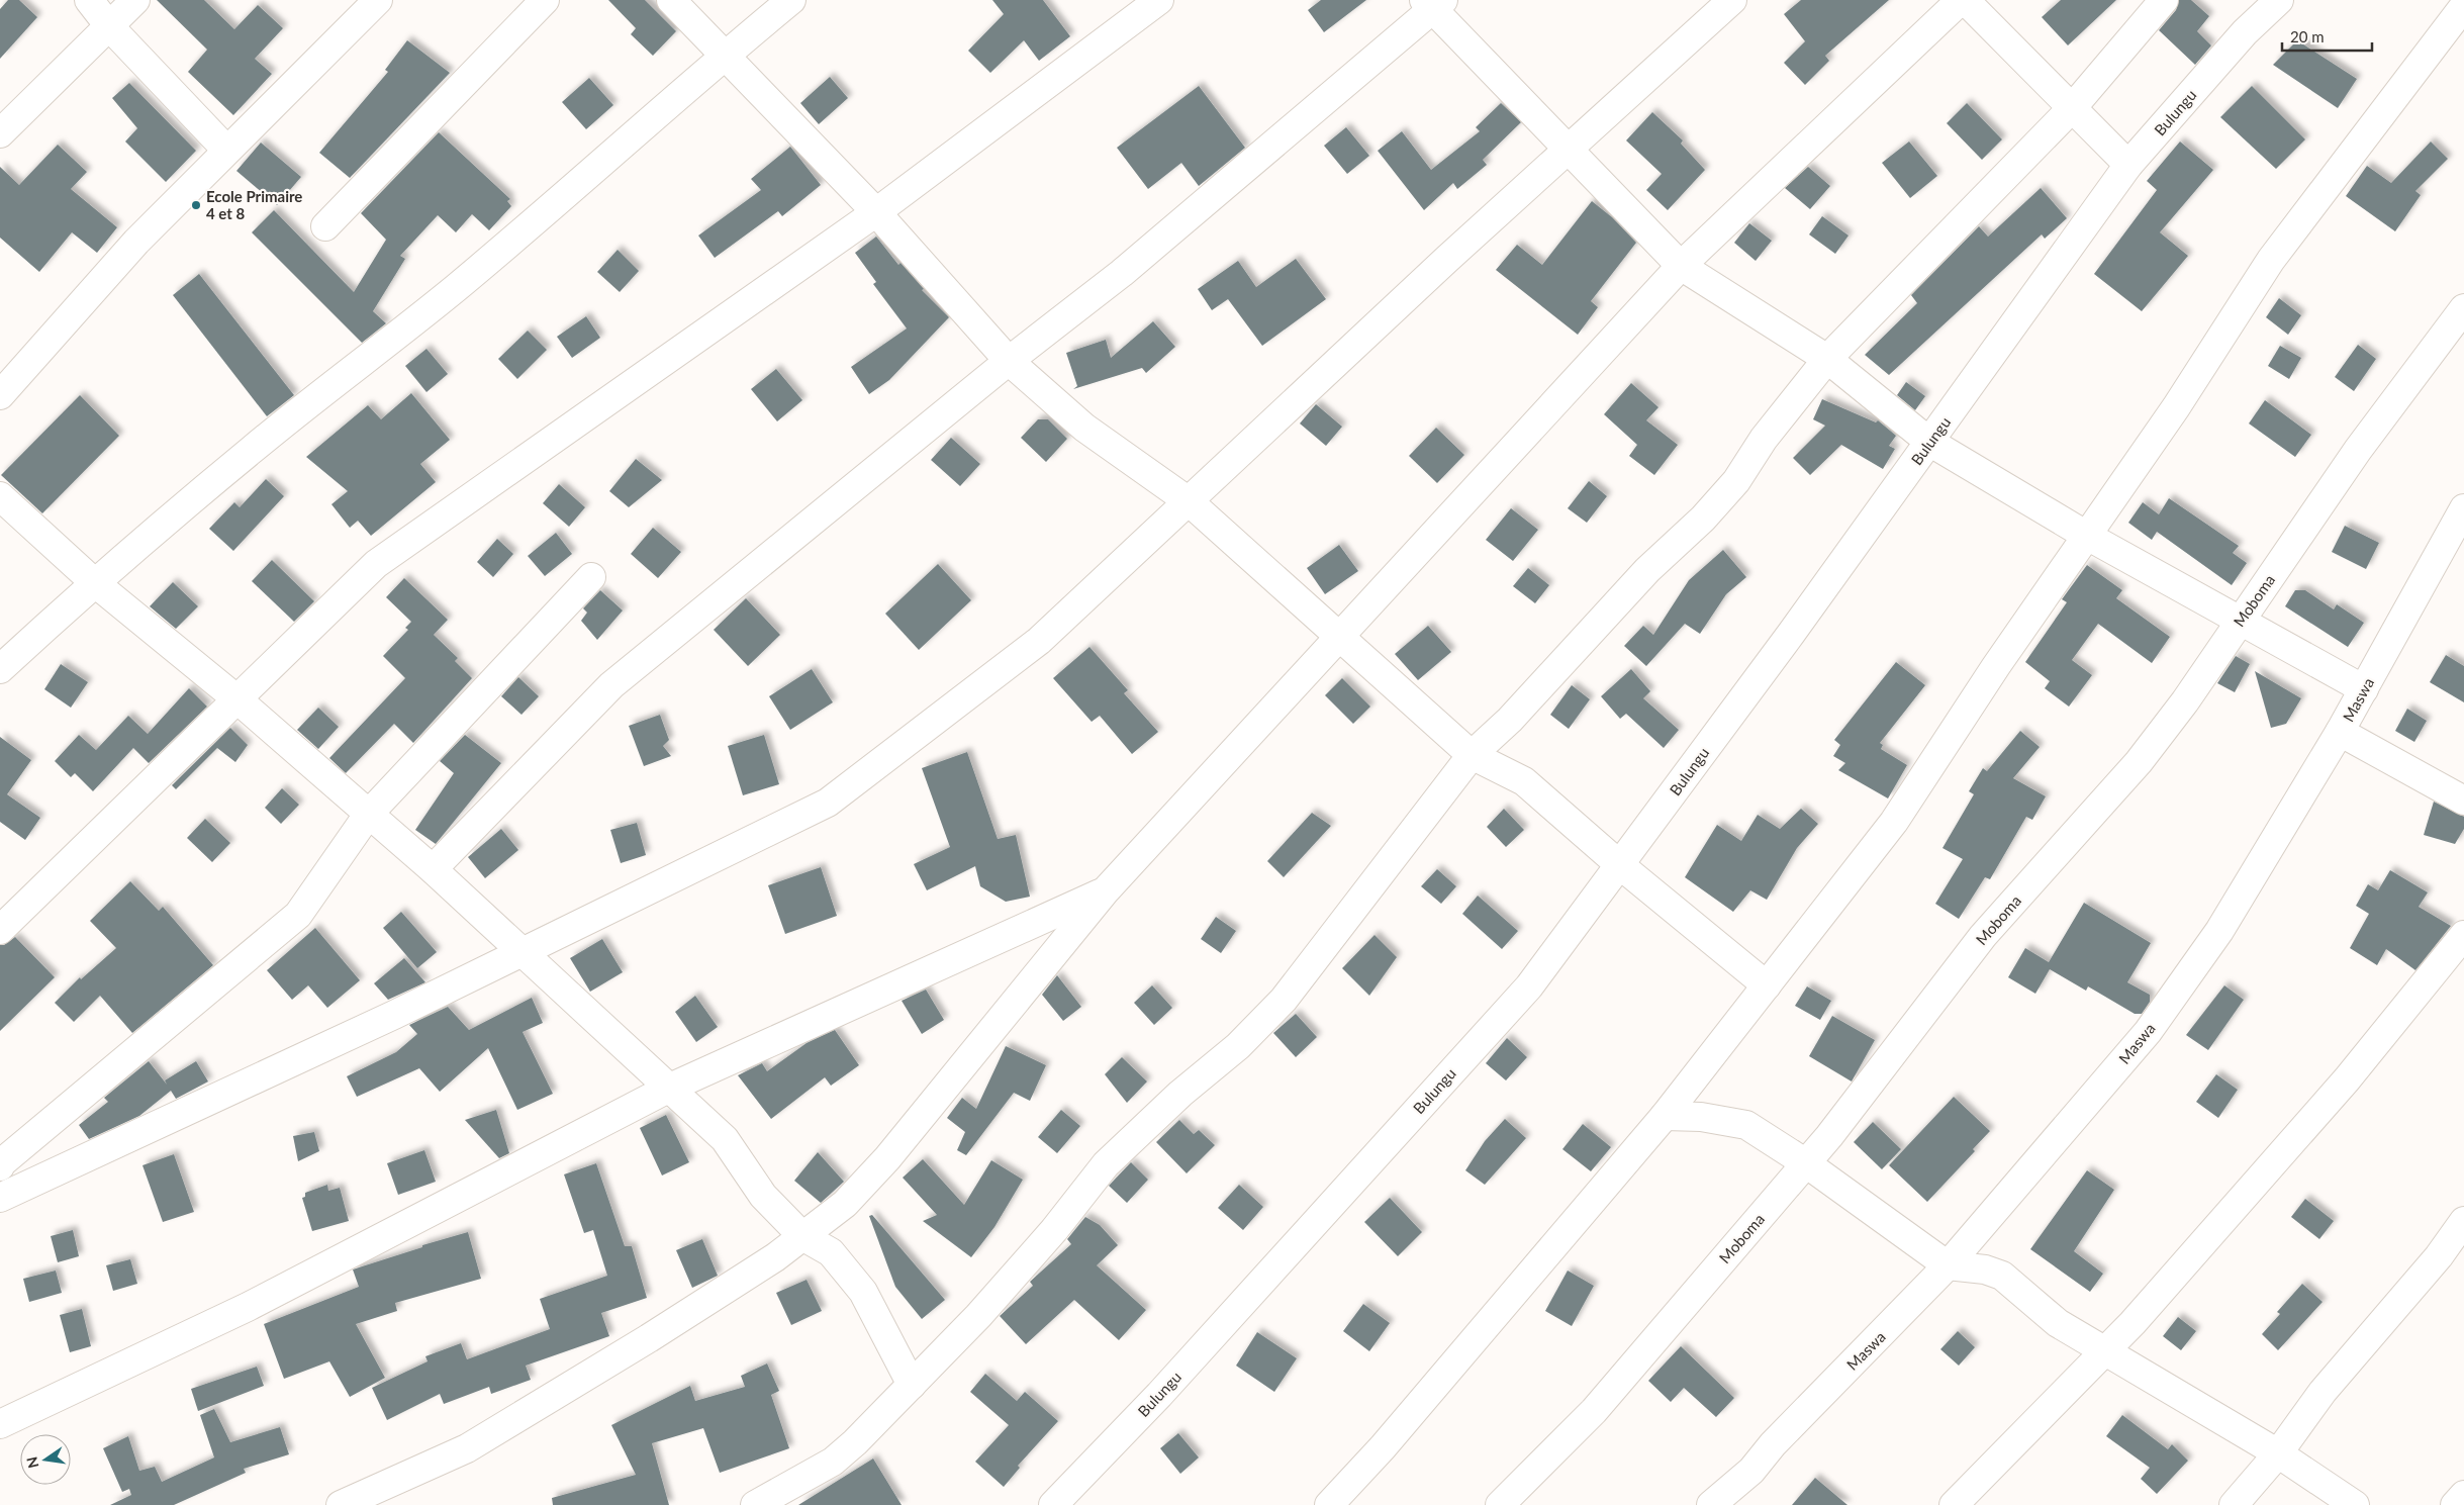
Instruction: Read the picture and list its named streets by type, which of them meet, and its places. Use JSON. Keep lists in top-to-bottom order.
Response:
{
  "streets": {
    "street": ["Bulungu", "Moboma", "Maswa"]
  },
  "places": ["Ecole Primaire 4 et 8"],
  "scale_bar": "20 m",
  "north": "left"
}
